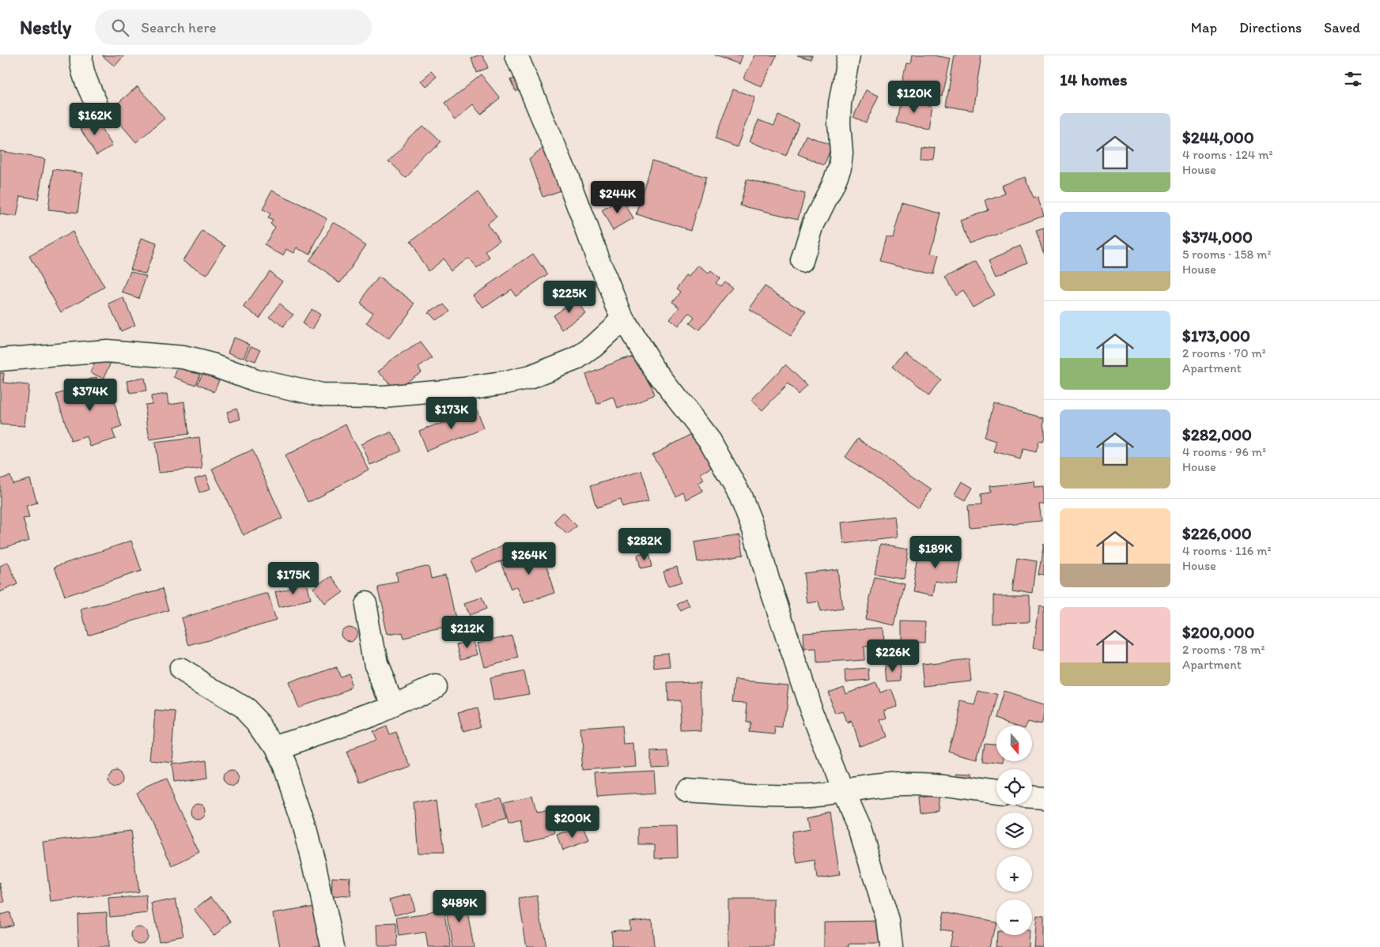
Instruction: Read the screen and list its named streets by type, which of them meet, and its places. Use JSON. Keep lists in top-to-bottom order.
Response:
{
  "north": "bottom",
  "page": {
    "header": "Nestly",
    "search": "Search here",
    "nav": ["Map", "Directions", "Saved"],
    "heading": "14 homes",
    "price": [
      "$120K",
      "$162K",
      "$244K",
      "$225K",
      "$374K",
      "$173K",
      "$282K",
      "$189K",
      "$264K",
      "$175K",
      "$212K",
      "$226K",
      "$200K",
      "$489K"
    ],
    "list": [
      {
        "name": "$244,000",
        "note": "4 rooms · 124 m² · House"
      },
      {
        "name": "$374,000",
        "note": "5 rooms · 158 m² · House"
      },
      {
        "name": "$173,000",
        "note": "2 rooms · 70 m² · Apartment"
      },
      {
        "name": "$282,000",
        "note": "4 rooms · 96 m² · House"
      },
      {
        "name": "$226,000",
        "note": "4 rooms · 116 m² · House"
      },
      {
        "name": "$200,000",
        "note": "2 rooms · 78 m² · Apartment"
      }
    ],
    "map_buttons": ["+", "−"]
  }
}
